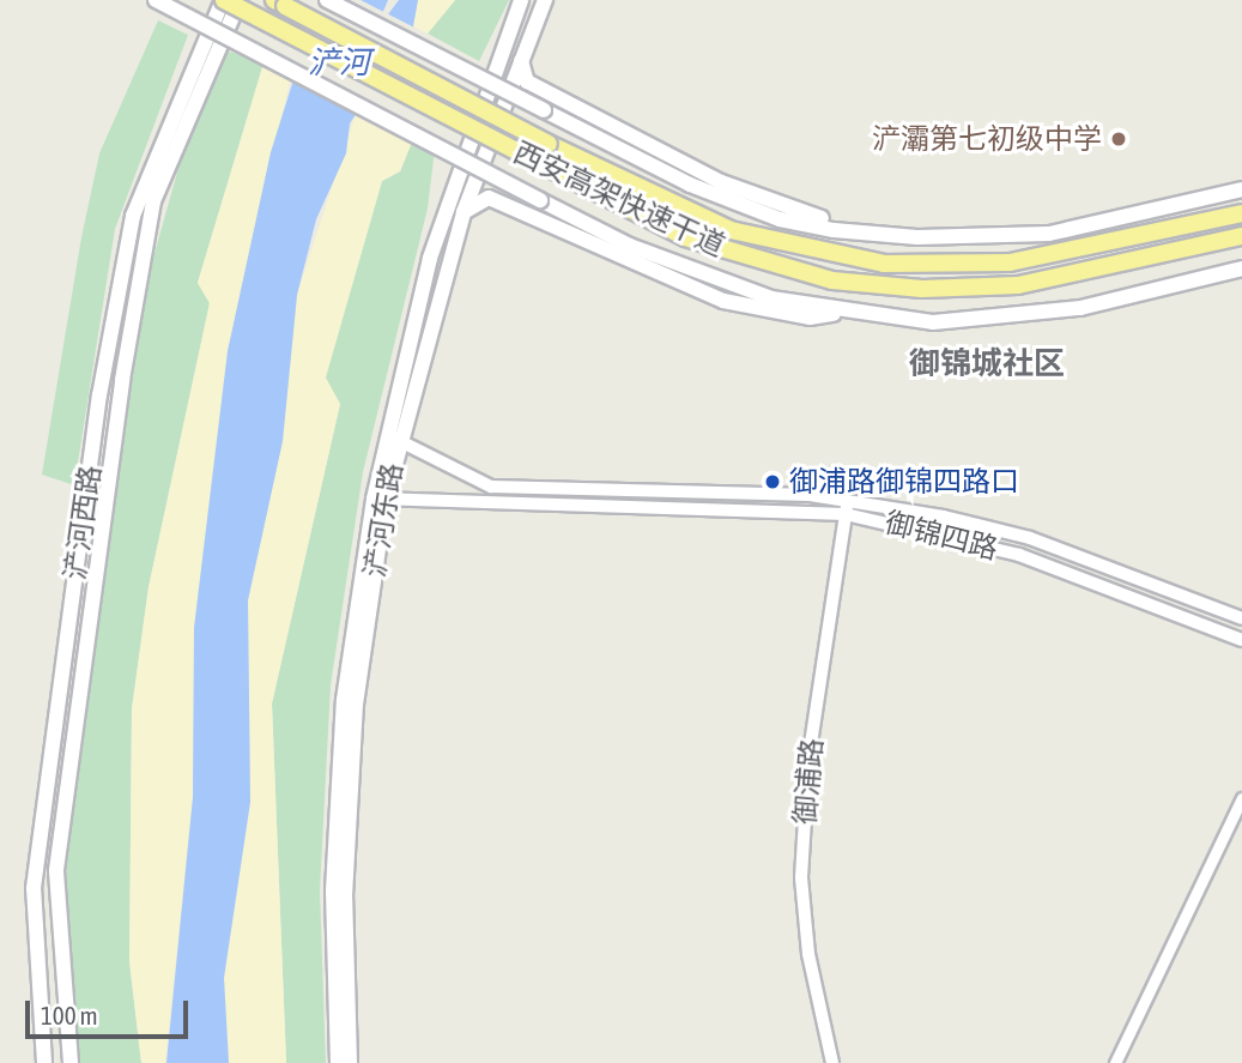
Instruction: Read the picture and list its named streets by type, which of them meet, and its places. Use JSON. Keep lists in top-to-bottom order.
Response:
{
  "streets": {
    "highway": ["西安高架快速干道"],
    "main road": ["浐河东路", "浐河西路"],
    "street": ["御锦四路", "御浦路"]
  },
  "crossings": [
    ["西安高架快速干道", "浐河西路"],
    ["浐河东路", "御锦四路"],
    ["御锦四路", "御浦路"]
  ],
  "districts": ["御锦城社区"],
  "water": ["浐河"],
  "places": ["浐灞第七初级中学", "御浦路御锦四路口"],
  "scale_bar": "100 m"
}
